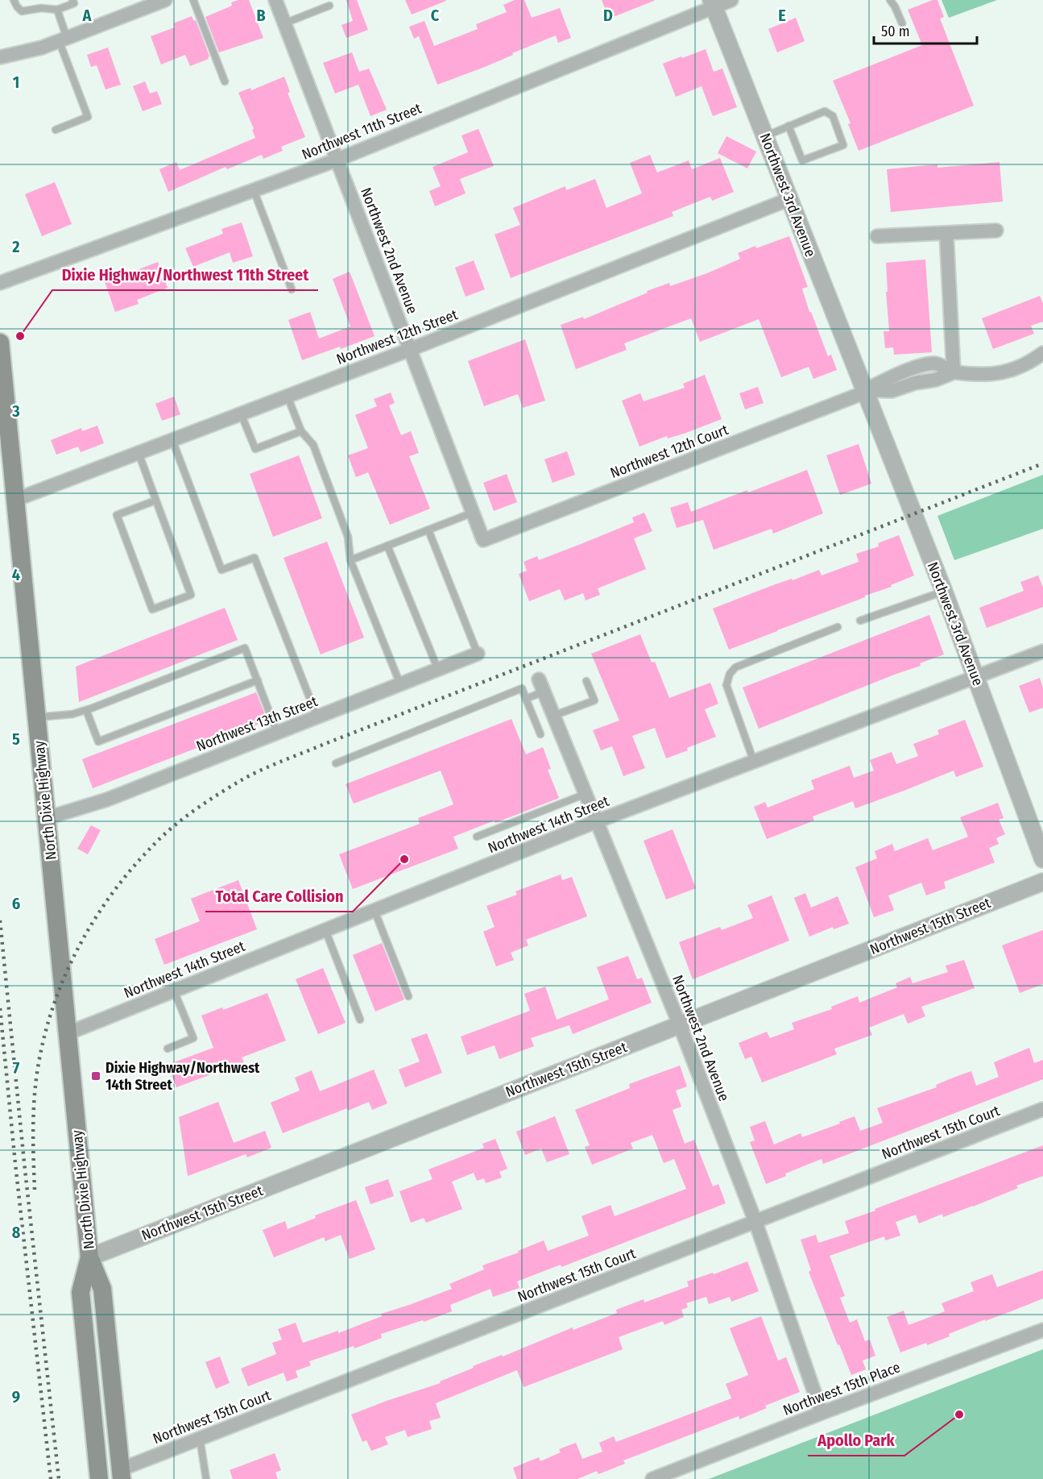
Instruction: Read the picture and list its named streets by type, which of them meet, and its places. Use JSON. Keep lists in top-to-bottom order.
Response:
{
  "streets": {
    "main road": ["North Dixie Highway"],
    "street": [
      "Northwest 11th Street",
      "Northwest 3rd Avenue",
      "Northwest 2nd Avenue",
      "Northwest 12th Street",
      "Northwest 12th Court",
      "Northwest 13th Street",
      "Northwest 14th Street",
      "Northwest 15th Street",
      "Northwest 15th Court",
      "Northwest 15th Place"
    ]
  },
  "crossings": [
    ["Northwest 11th Street", "Northwest 3rd Avenue"],
    ["Northwest 11th Street", "Northwest 2nd Avenue"],
    ["Northwest 3rd Avenue", "Northwest 12th Street"],
    ["Northwest 3rd Avenue", "Northwest 12th Court"],
    ["Northwest 3rd Avenue", "Northwest 14th Street"],
    ["Northwest 2nd Avenue", "Northwest 12th Street"],
    ["Northwest 2nd Avenue", "Northwest 12th Court"],
    ["Northwest 2nd Avenue", "Northwest 14th Street"],
    ["Northwest 2nd Avenue", "Northwest 15th Street"],
    ["Northwest 2nd Avenue", "Northwest 15th Court"],
    ["Northwest 2nd Avenue", "Northwest 15th Place"],
    ["Northwest 12th Street", "North Dixie Highway"],
    ["Northwest 13th Street", "North Dixie Highway"],
    ["North Dixie Highway", "Northwest 14th Street"],
    ["North Dixie Highway", "Northwest 15th Street"],
    ["North Dixie Highway", "Northwest 15th Court"]
  ],
  "places": {
    "other": ["Dixie Highway/Northwest 11th Street", "Total Care Collision", "Apollo Park"],
    "transit": ["Dixie Highway/Northwest 14th Street"]
  },
  "scale_bar": "50 m",
  "grid": {
    "columns": [
      "A",
      "B",
      "C",
      "D",
      "E"
    ],
    "rows": [
      "1",
      "2",
      "3",
      "4",
      "5",
      "6",
      "7",
      "8",
      "9"
    ]
  }
}
